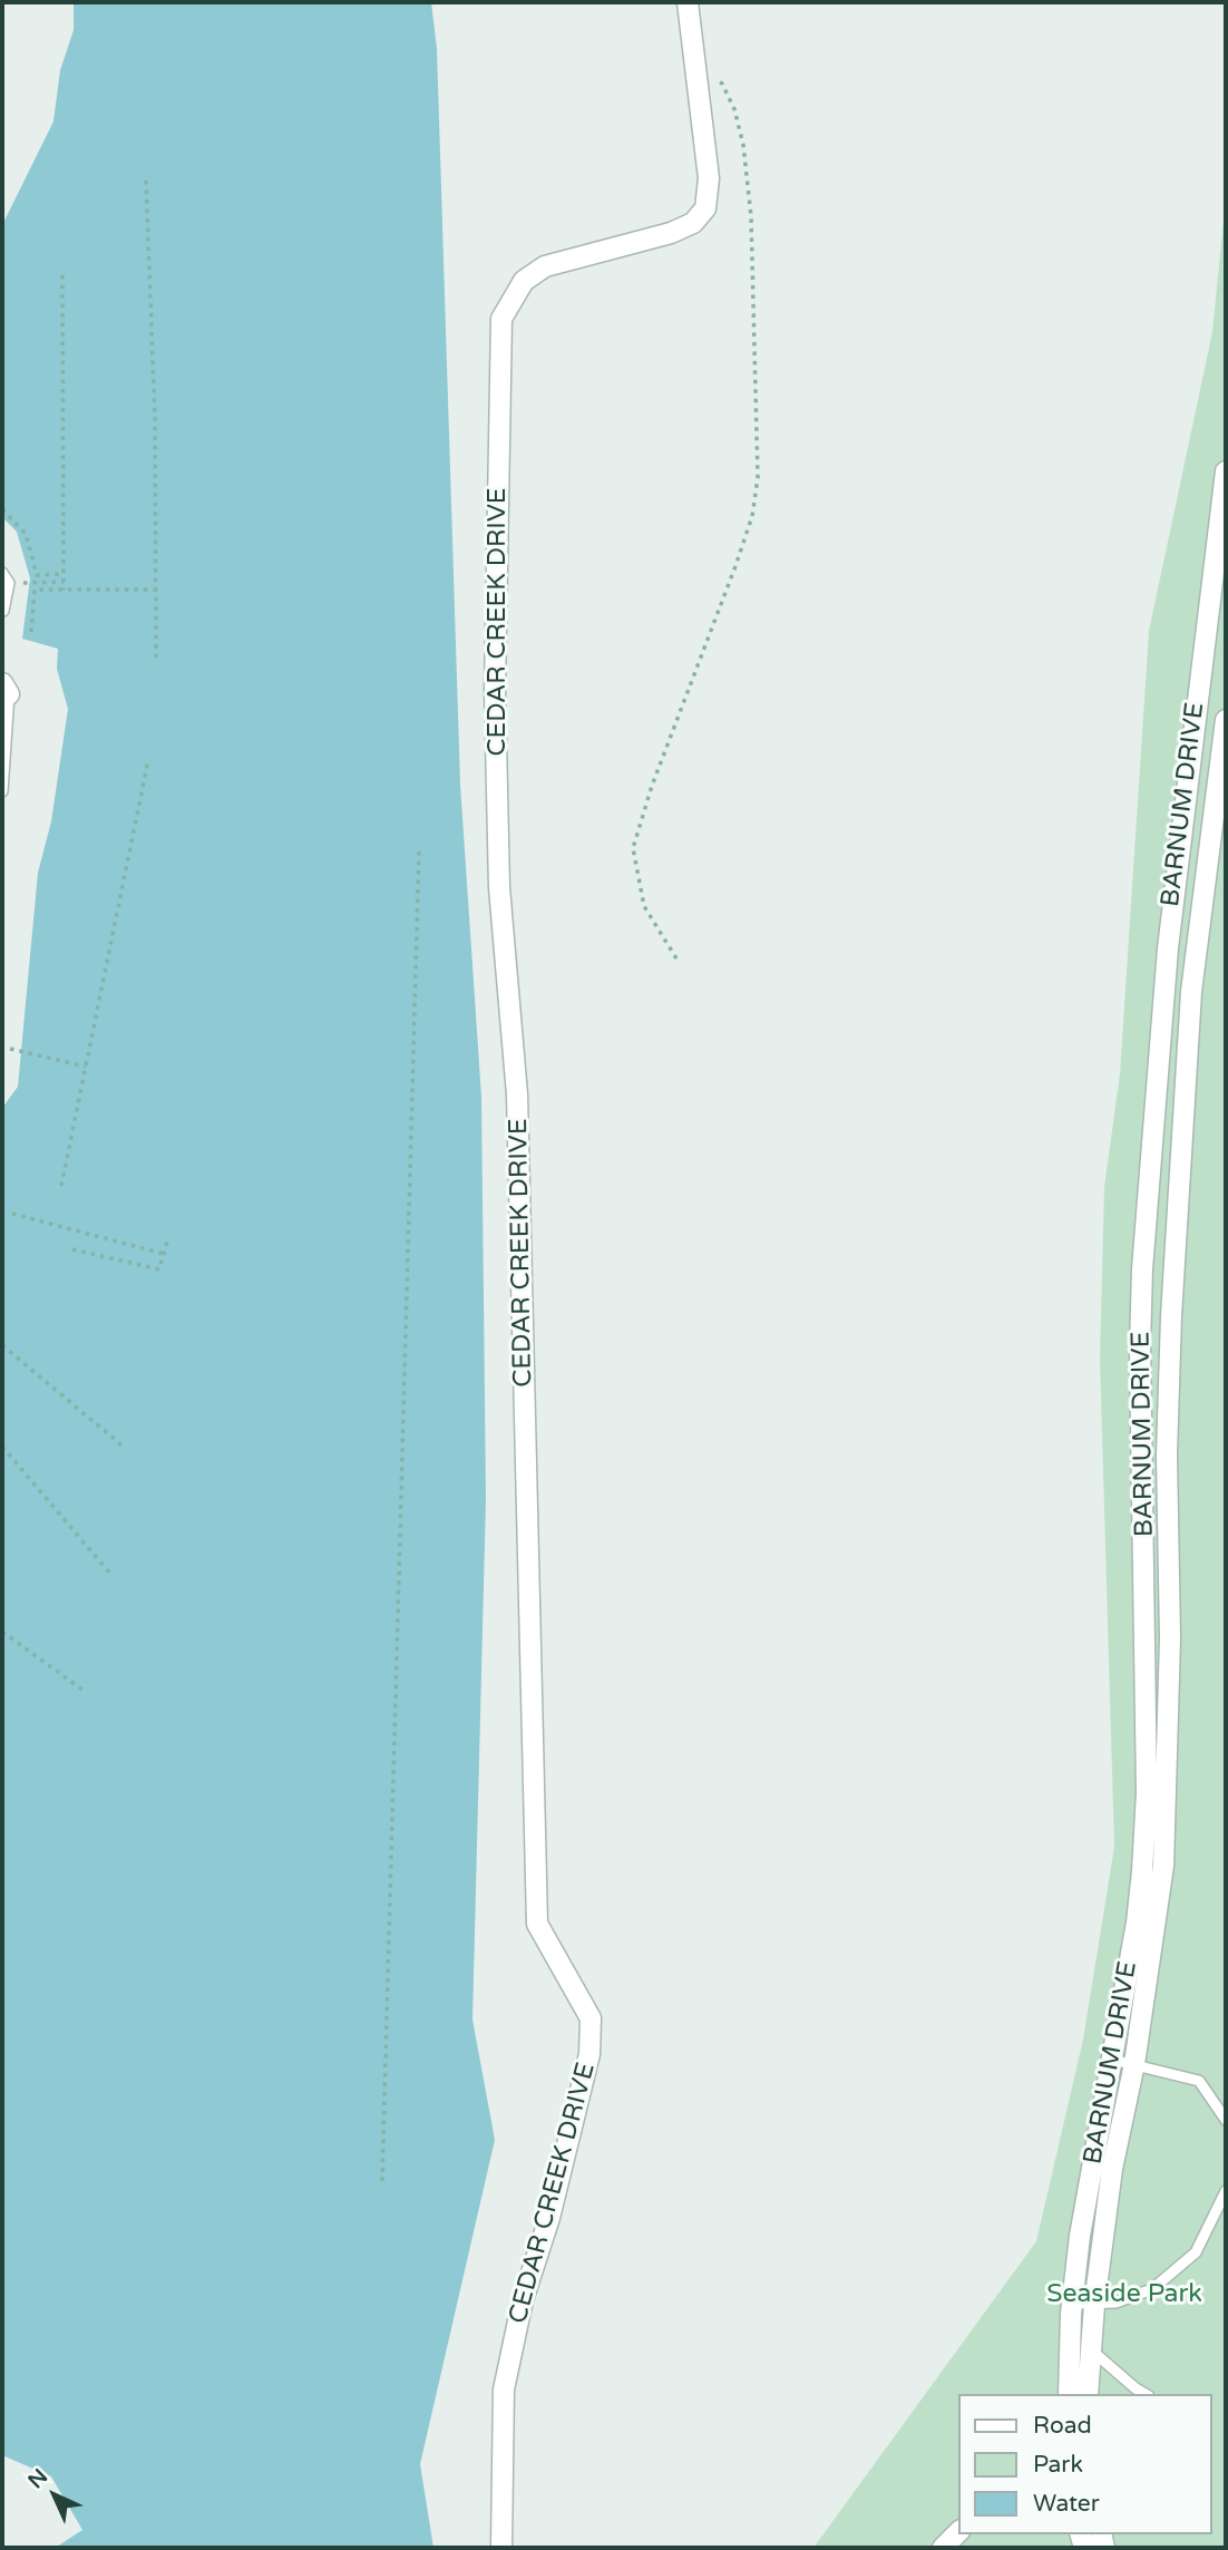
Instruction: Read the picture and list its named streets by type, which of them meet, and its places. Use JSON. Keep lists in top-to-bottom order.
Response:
{
  "streets": {
    "street": ["CEDAR CREEK DRIVE", "BARNUM DRIVE"]
  },
  "parks": ["Seaside Park"],
  "legend": ["Road", "Park", "Water"],
  "north": "top left"
}
